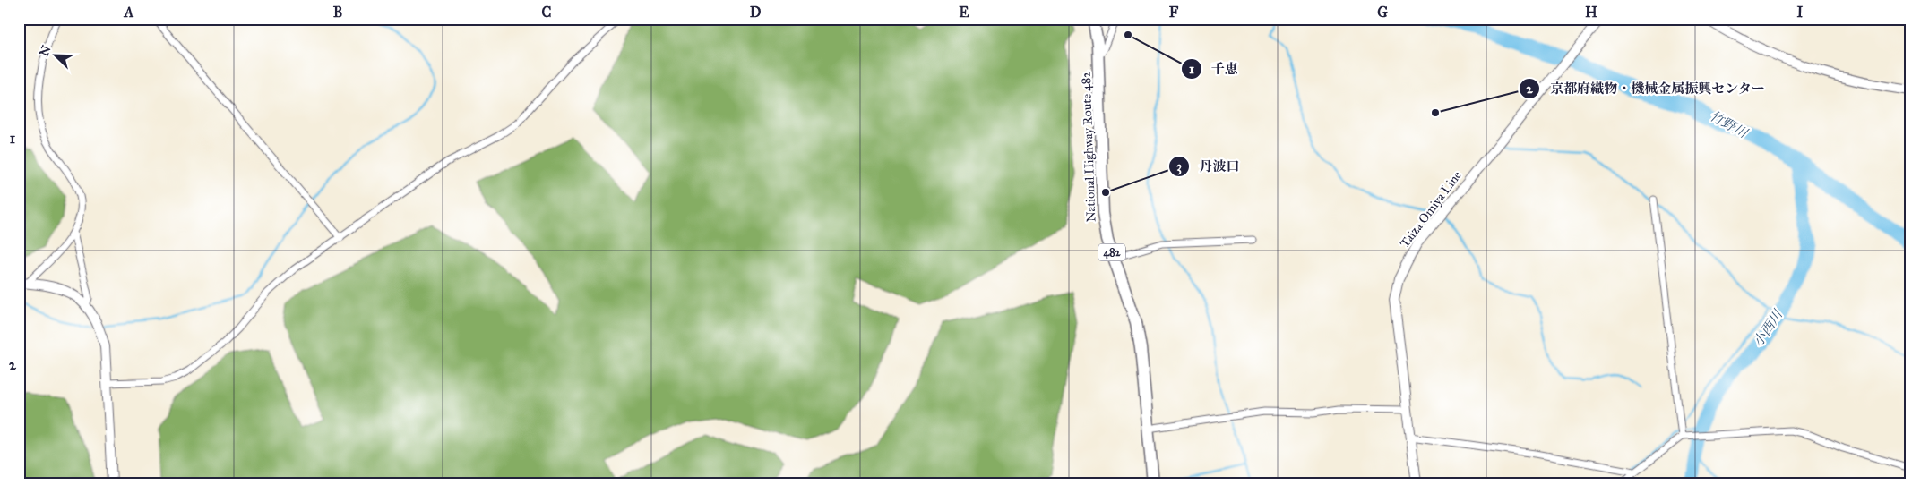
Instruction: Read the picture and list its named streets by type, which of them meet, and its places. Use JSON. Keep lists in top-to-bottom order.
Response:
{
  "streets": {
    "highway": ["National Highway Route 482", "482"],
    "main road": ["Taiza Omiya Line"]
  },
  "water": ["竹野川", "小西川"],
  "places": ["千恵", "京都府織物・機械金属振興センター", "丹波口"],
  "north": "top left",
  "grid": {
    "columns": [
      "A",
      "B",
      "C",
      "D",
      "E",
      "F",
      "G",
      "H",
      "I"
    ],
    "rows": ["1", "2"]
  }
}
